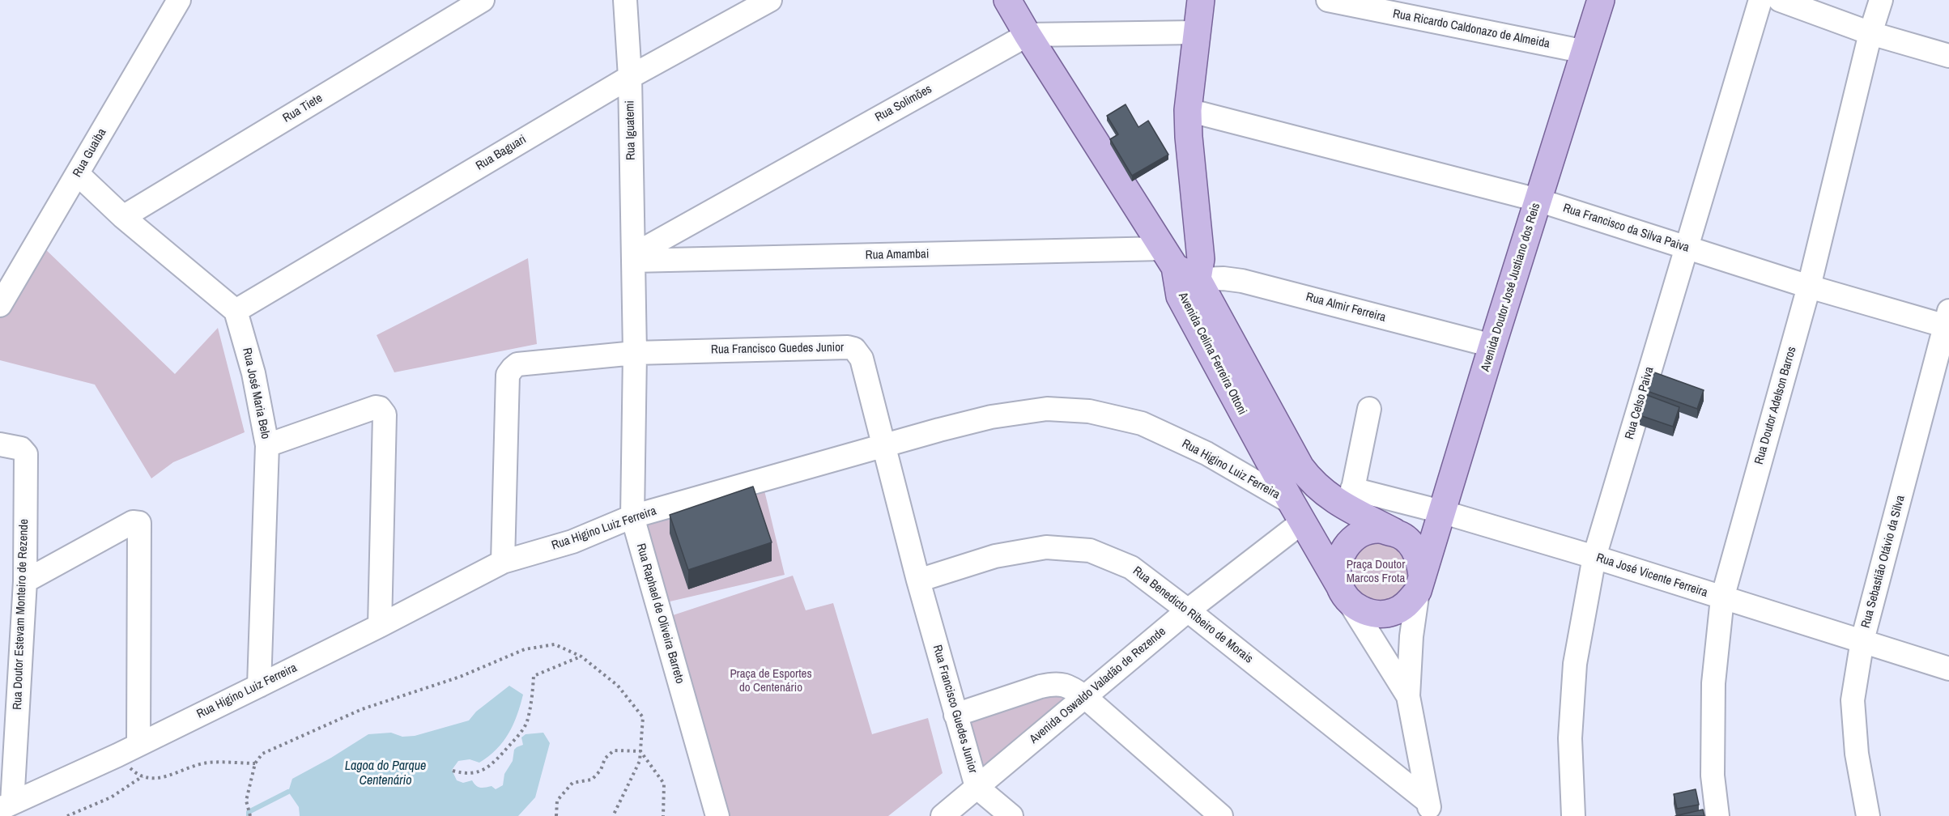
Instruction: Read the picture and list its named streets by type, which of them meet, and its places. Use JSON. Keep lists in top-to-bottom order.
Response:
{
  "streets": {
    "main road": ["Avenida Doutor José Justiano dos Reis", "Avenida Celina Ferreira Ottoni"],
    "street": [
      "Rua Ricardo Caldonazo de Almeida",
      "Rua Solimões",
      "Rua Tiete",
      "Rua Iguatemi",
      "Rua Guaiba",
      "Rua Baguari",
      "Rua Francisco da Silva Paiva",
      "Rua Amambai",
      "Rua Almir Ferreira",
      "Rua Francisco Guedes Junior",
      "Rua José Maria Belo",
      "Rua Celso Paiva",
      "Rua Doutor Adelson Barros",
      "Rua Higino Luiz Ferreira",
      "Rua Sebastião Otávio da Silva",
      "Rua José Vicente Ferreira",
      "Rua Raphael de Oliveira Barreto",
      "Rua Doutor Estevam Monteiro de Rezende",
      "Rua Benedicto Ribeiro de Morais",
      "Avenida Oswaldo Valadão de Rezende"
    ]
  },
  "crossings": [
    ["Rua Ricardo Caldonazo de Almeida", "Avenida Doutor José Justiano dos Reis"],
    ["Rua Solimões", "Rua Iguatemi"],
    ["Rua Solimões", "Rua Amambai"],
    ["Rua Solimões", "Avenida Celina Ferreira Ottoni"],
    ["Rua Solimões", "Rua Raphael de Oliveira Barreto"],
    ["Rua Iguatemi", "Rua Baguari"],
    ["Rua Iguatemi", "Rua Amambai"],
    ["Rua Iguatemi", "Rua Raphael de Oliveira Barreto"],
    ["Rua Baguari", "Rua José Maria Belo"],
    ["Rua Francisco da Silva Paiva", "Avenida Doutor José Justiano dos Reis"],
    ["Rua Francisco da Silva Paiva", "Rua Celso Paiva"],
    ["Rua Francisco da Silva Paiva", "Rua Doutor Adelson Barros"],
    ["Rua Francisco da Silva Paiva", "Rua Sebastião Otávio da Silva"],
    ["Rua Amambai", "Avenida Celina Ferreira Ottoni"],
    ["Rua Amambai", "Rua Raphael de Oliveira Barreto"],
    ["Avenida Doutor José Justiano dos Reis", "Rua Almir Ferreira"],
    ["Avenida Doutor José Justiano dos Reis", "Avenida Celina Ferreira Ottoni"],
    ["Avenida Doutor José Justiano dos Reis", "Rua José Vicente Ferreira"],
    ["Rua Almir Ferreira", "Avenida Celina Ferreira Ottoni"],
    ["Rua Francisco Guedes Junior", "Rua Higino Luiz Ferreira"],
    ["Rua Francisco Guedes Junior", "Rua Raphael de Oliveira Barreto"],
    ["Rua Francisco Guedes Junior", "Rua Benedicto Ribeiro de Morais"],
    ["Rua Francisco Guedes Junior", "Avenida Oswaldo Valadão de Rezende"],
    ["Avenida Celina Ferreira Ottoni", "Rua Higino Luiz Ferreira"],
    ["Avenida Celina Ferreira Ottoni", "Rua Benedicto Ribeiro de Morais"],
    ["Avenida Celina Ferreira Ottoni", "Avenida Oswaldo Valadão de Rezende"],
    ["Rua José Maria Belo", "Rua Higino Luiz Ferreira"],
    ["Rua Celso Paiva", "Rua José Vicente Ferreira"],
    ["Rua Doutor Adelson Barros", "Rua José Vicente Ferreira"],
    ["Rua Higino Luiz Ferreira", "Rua Raphael de Oliveira Barreto"],
    ["Rua Higino Luiz Ferreira", "Rua Doutor Estevam Monteiro de Rezende"],
    ["Rua Higino Luiz Ferreira", "Avenida Oswaldo Valadão de Rezende"],
    ["Rua Sebastião Otávio da Silva", "Rua José Vicente Ferreira"],
    ["Rua Benedicto Ribeiro de Morais", "Avenida Oswaldo Valadão de Rezende"]
  ],
  "water": ["Lagoa do Parque Centenário"],
  "parks": ["Praça Doutor Marcos Frota", "Praça de Esportes do Centenário"]
}
